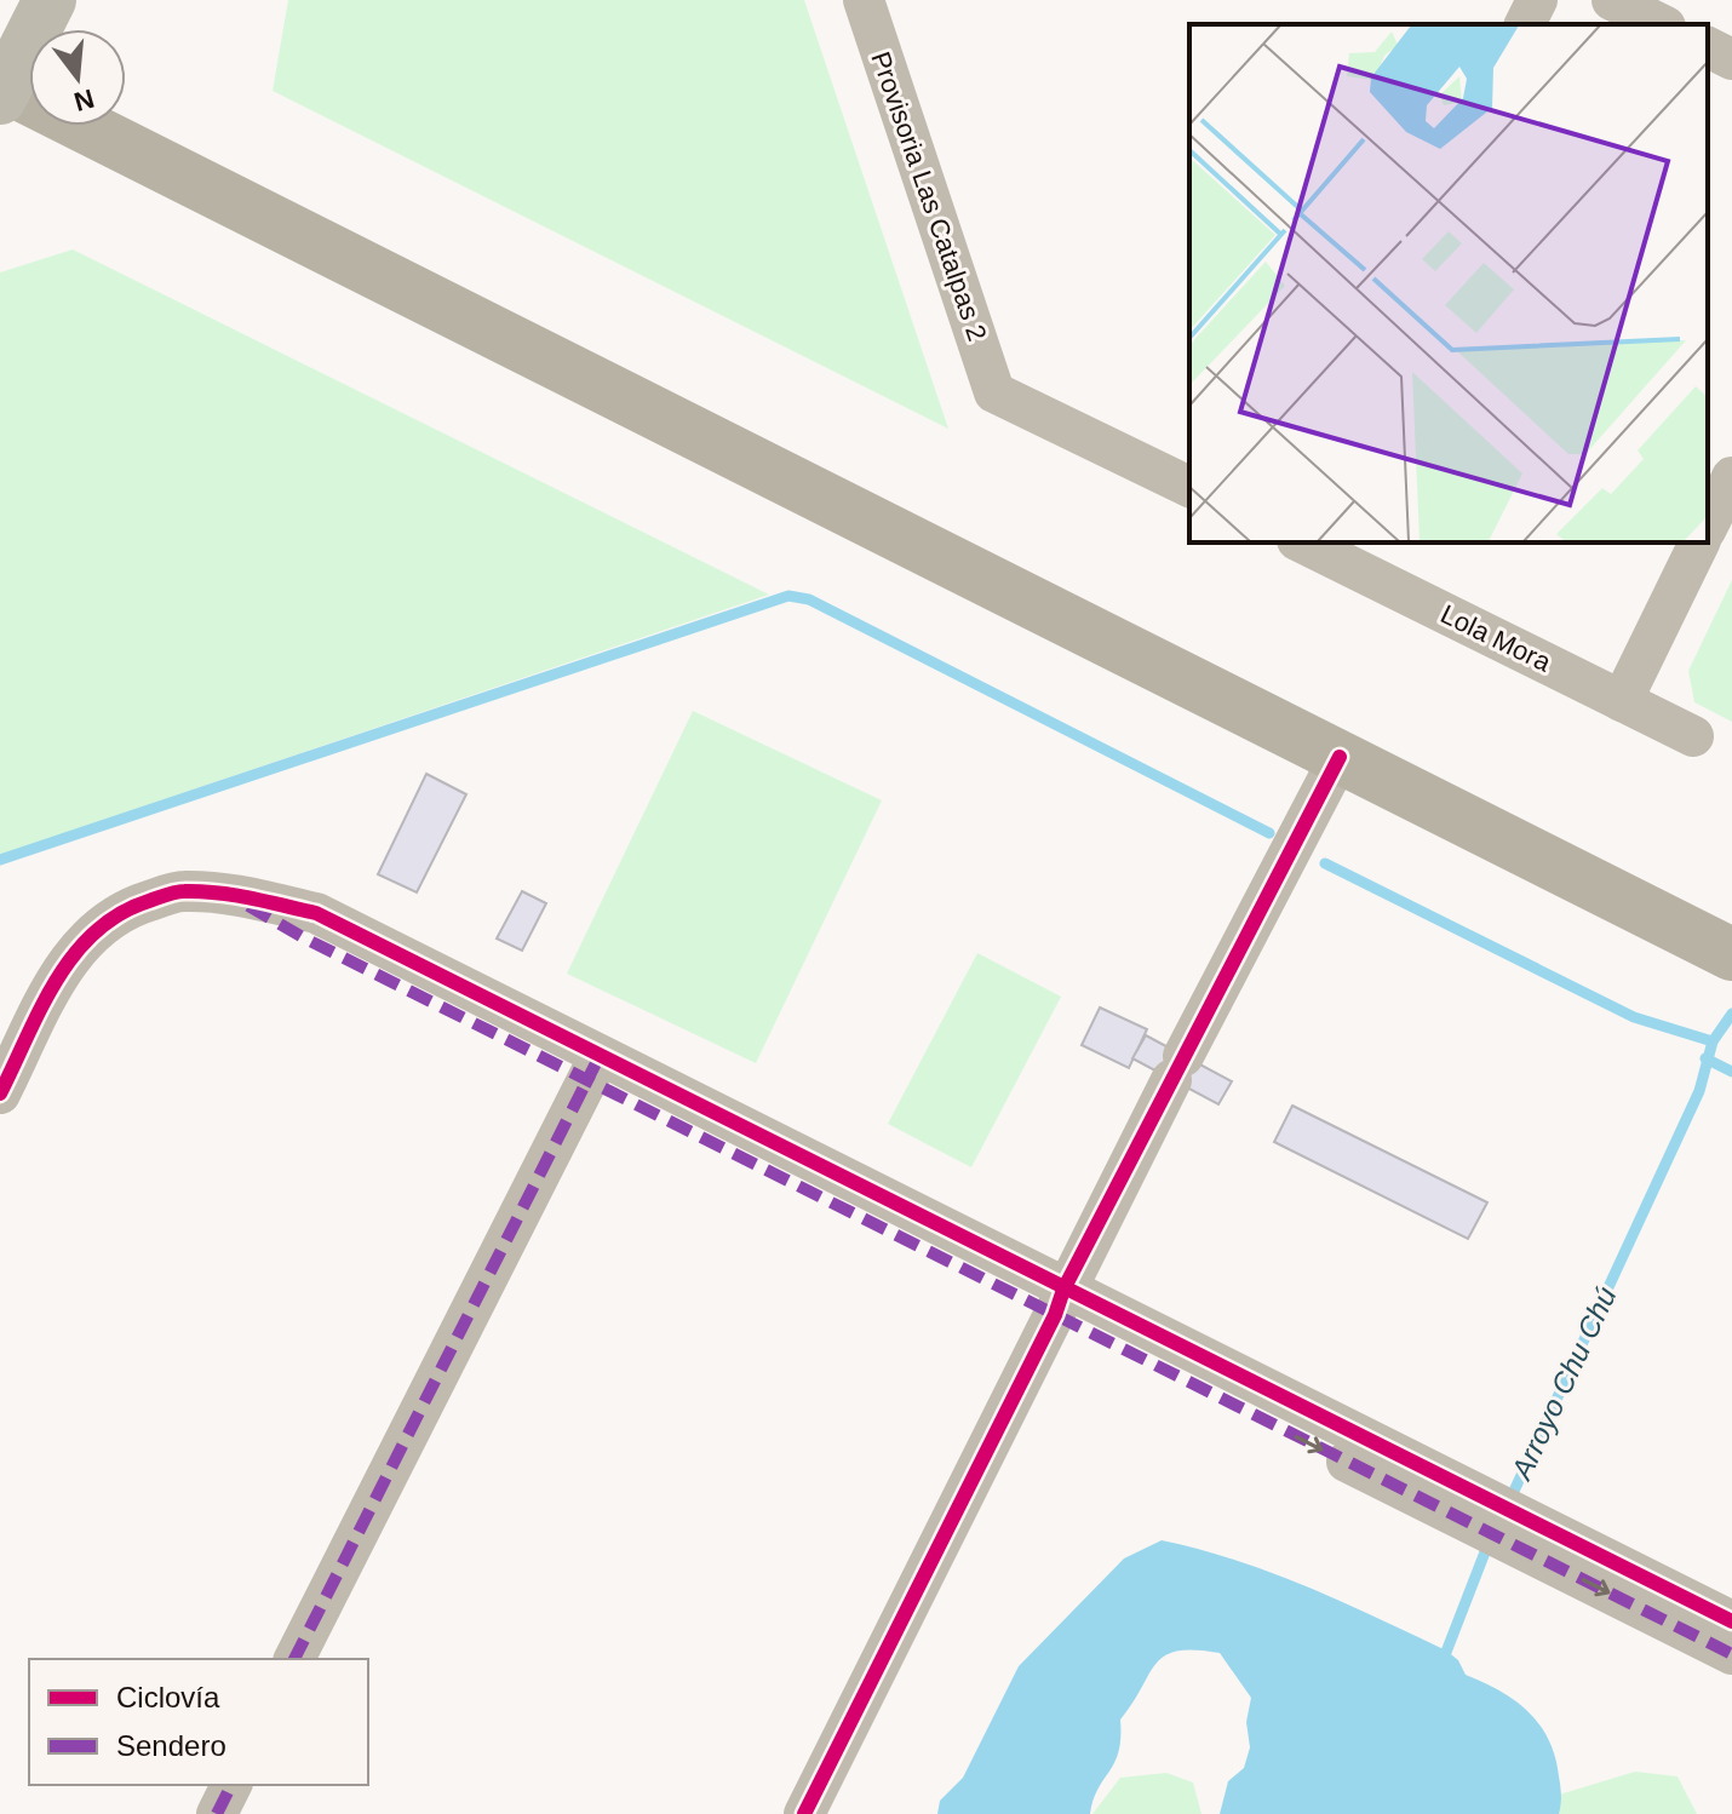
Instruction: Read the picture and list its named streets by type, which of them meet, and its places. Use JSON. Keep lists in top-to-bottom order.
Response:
{
  "streets": {
    "street": ["Provisoria Las Catalpas 2", "Lola Mora"]
  },
  "water": ["Arroyo Chu Chú"],
  "legend": ["Ciclovía", "Sendero"],
  "north": "bottom"
}
